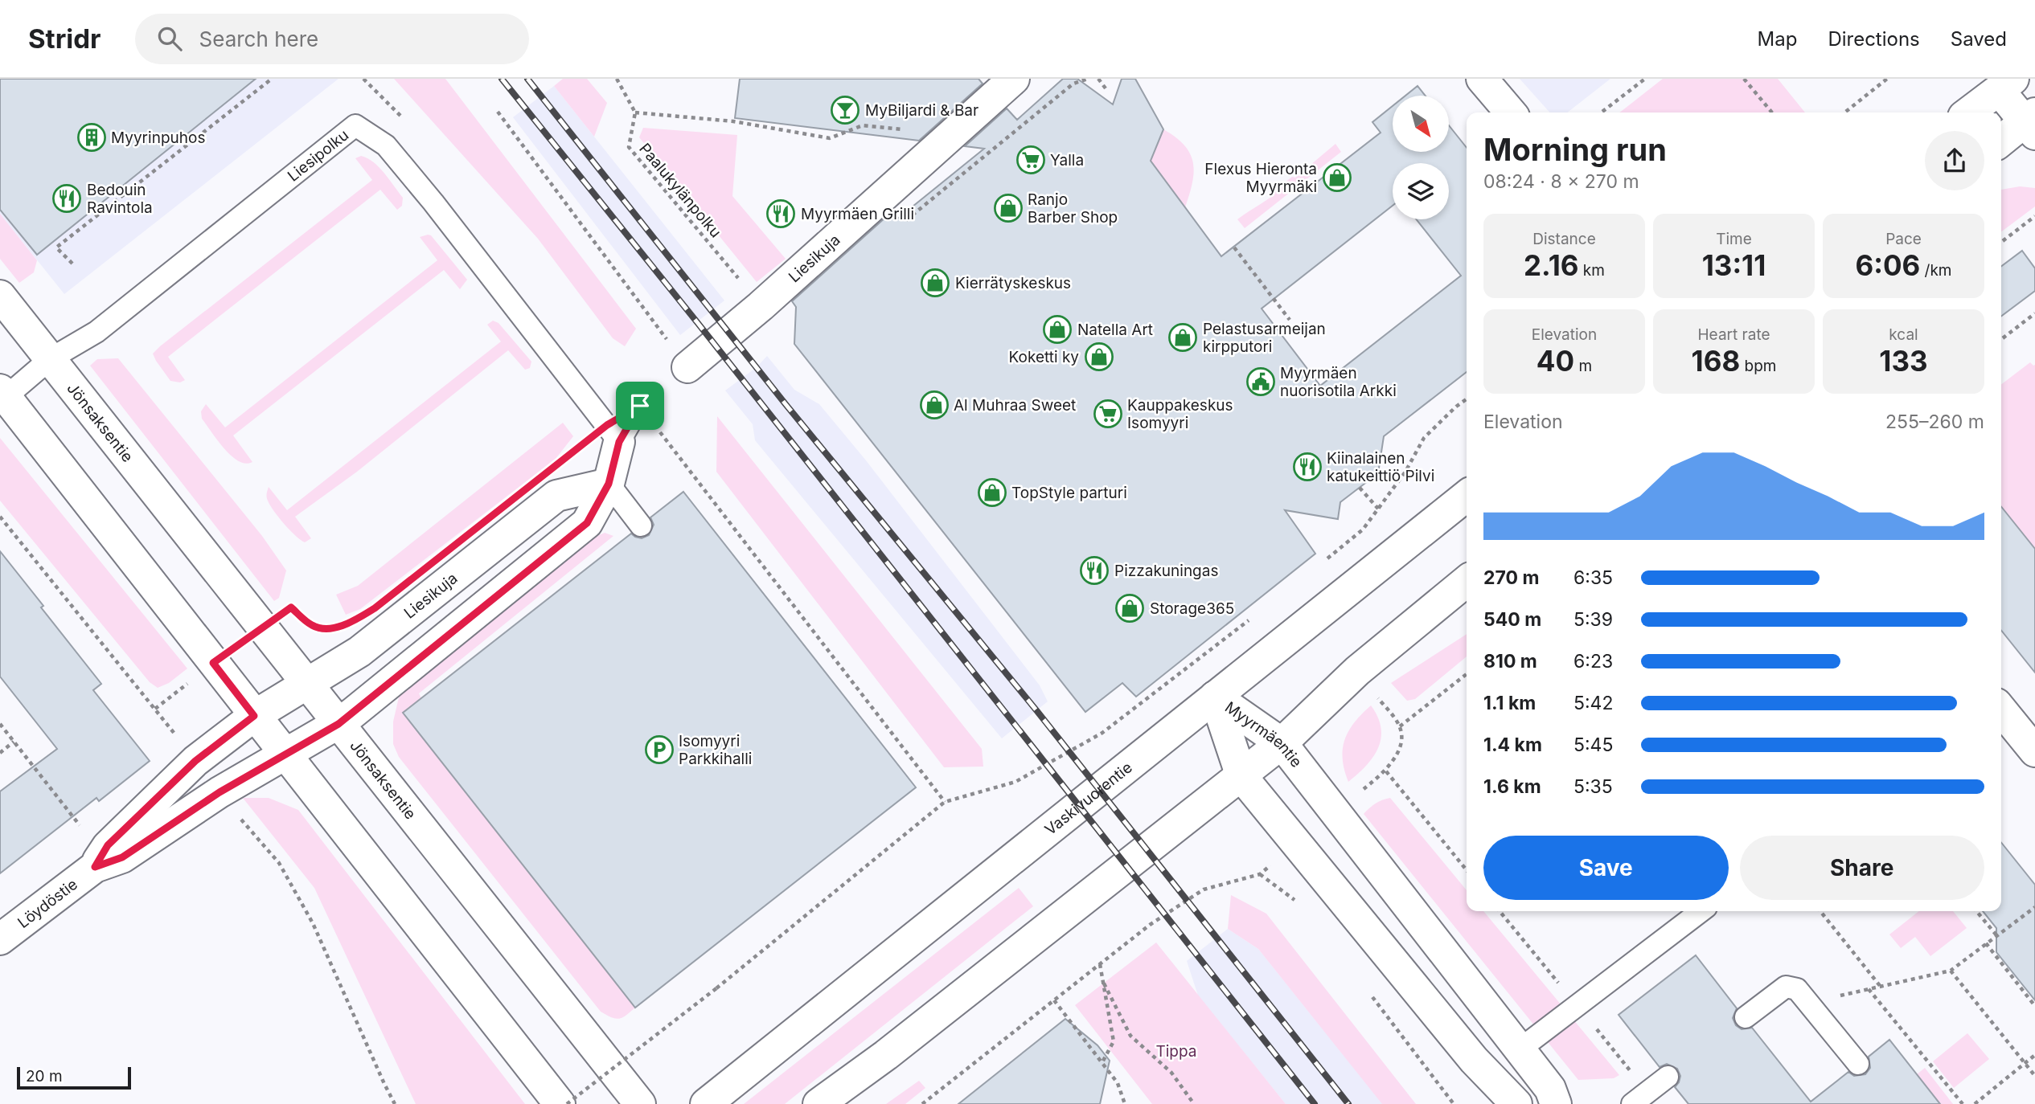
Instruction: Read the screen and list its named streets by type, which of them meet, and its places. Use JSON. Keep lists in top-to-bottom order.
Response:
{
  "streets": {
    "main road": [
      "Liesikuja",
      "Jönsaksentie",
      "Myyrmäentie",
      "Vaskivuorentie",
      "Löydöstie"
    ],
    "lane": ["Liesipolku"],
    "path": ["Paalukylänpolku"]
  },
  "crossings": [
    ["Liesipolku", "Jönsaksentie"],
    ["Paalukylänpolku", "Liesikuja"],
    ["Liesikuja", "Jönsaksentie"],
    ["Liesikuja", "Löydöstie"],
    ["Myyrmäentie", "Vaskivuorentie"]
  ],
  "parks": ["Tippa"],
  "places": {
    "bar": ["MyBiljardi & Bar"],
    "building": ["Myyrinpuhos"],
    "supermarket": ["Yalla", "Kauppakeskus Isomyyri"],
    "shop": [
      "Flexus Hieronta Myyrmäki",
      "Ranjo Barber Shop",
      "Kierrätyskeskus",
      "Natella Art",
      "Pelastusarmeijan kirpputori",
      "Koketti ky",
      "Al Muhraa Sweet",
      "TopStyle parturi",
      "Storage365"
    ],
    "restaurant": [
      "Bedouin Ravintola",
      "Myyrmäen Grilli",
      "Kiinalainen katukeittiö Pilvi",
      "Pizzakuningas"
    ],
    "public building": ["Myyrmäen nuorisotila Arkki"],
    "parking": ["Isomyyri Parkkihalli"]
  },
  "scale_bar": "20 m",
  "north": "bottom right",
  "page": {
    "header": "Stridr",
    "search": "Search here",
    "nav": ["Map", "Directions", "Saved"],
    "heading": ["Morning run", "08:24 · 8 × 270 m"],
    "stats": [
      ["Distance", "2.16 km"],
      ["Time", "13:11"],
      ["Pace", "6:06 /km"],
      ["Elevation", "40 m"],
      ["Heart rate", "168 bpm"],
      ["kcal", "133"]
    ],
    "chart": ["Elevation", "255–260 m"],
    "list": [
      {
        "name": "270 m",
        "note": "6:35"
      },
      {
        "name": "540 m",
        "note": "5:39"
      },
      {
        "name": "810 m",
        "note": "6:23"
      },
      {
        "name": "1.1 km",
        "note": "5:42"
      },
      {
        "name": "1.4 km",
        "note": "5:45"
      },
      {
        "name": "1.6 km",
        "note": "5:35"
      }
    ],
    "buttons": ["Save", "Share"],
    "scale": "20 m"
  }
}
